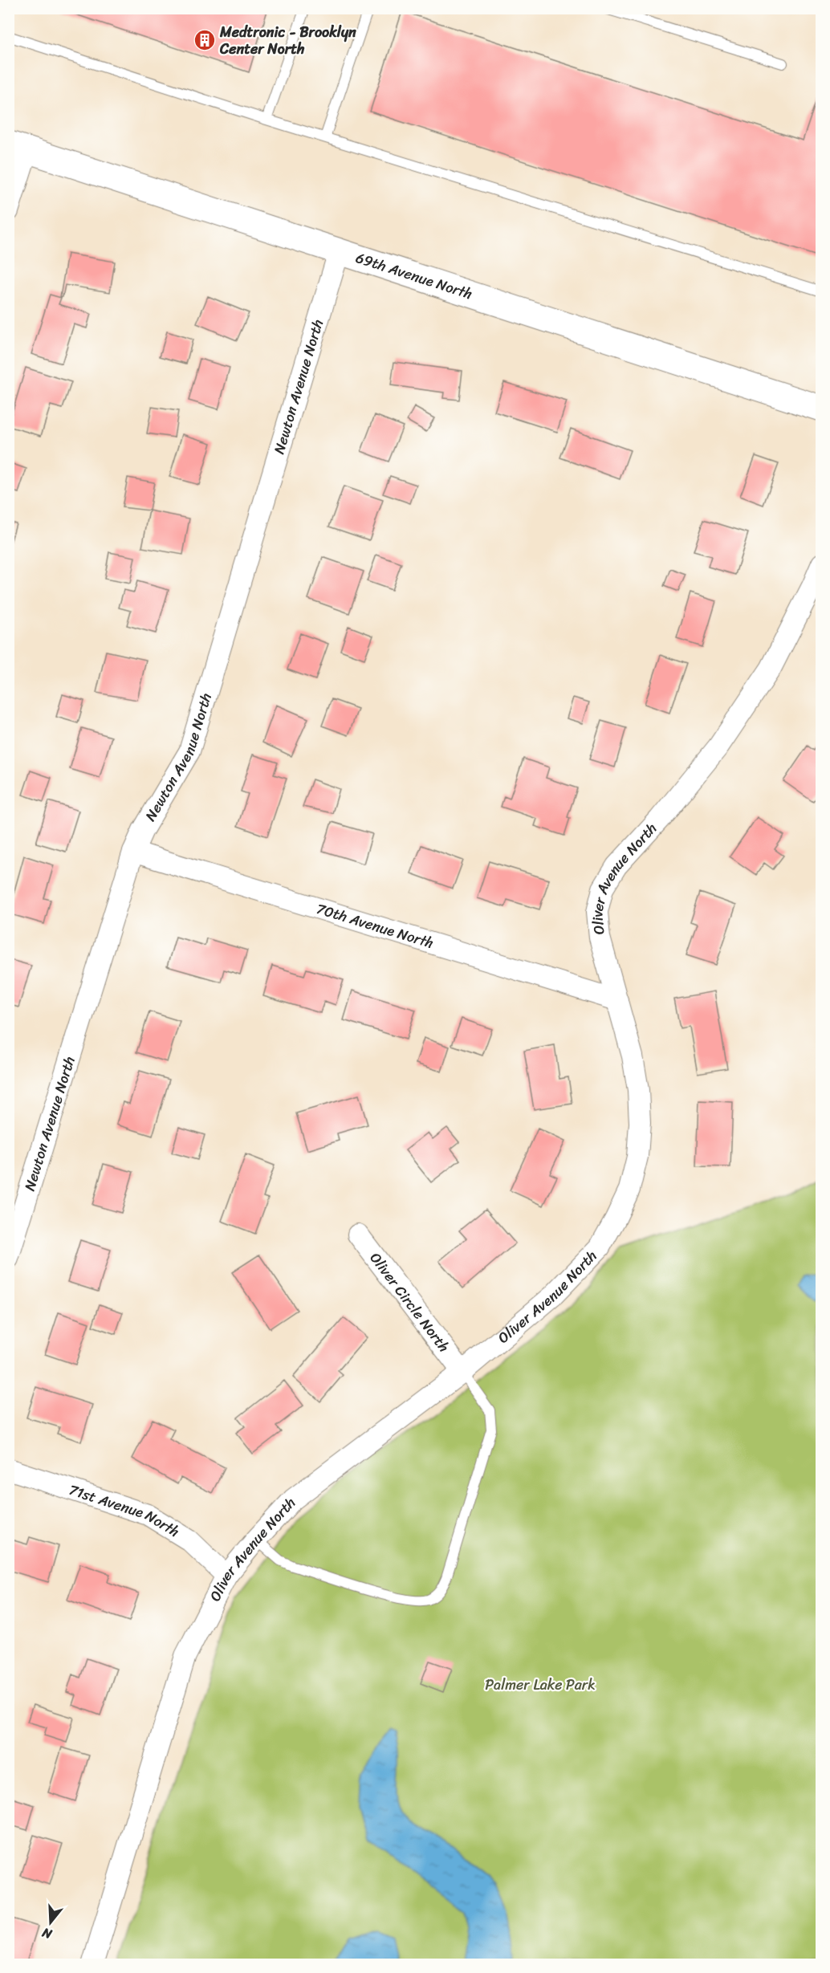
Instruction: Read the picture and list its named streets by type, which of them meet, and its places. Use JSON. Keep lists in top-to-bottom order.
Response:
{
  "streets": {
    "street": [
      "69th Avenue North",
      "Newton Avenue North",
      "Oliver Avenue North",
      "70th Avenue North",
      "Oliver Circle North",
      "71st Avenue North"
    ]
  },
  "crossings": [
    ["69th Avenue North", "Newton Avenue North"],
    ["Newton Avenue North", "70th Avenue North"],
    ["Oliver Avenue North", "70th Avenue North"],
    ["Oliver Avenue North", "Oliver Circle North"],
    ["Oliver Avenue North", "71st Avenue North"]
  ],
  "parks": ["Palmer Lake Park"],
  "places": {
    "building": ["Medtronic - Brooklyn Center North"]
  },
  "north": "bottom"
}
